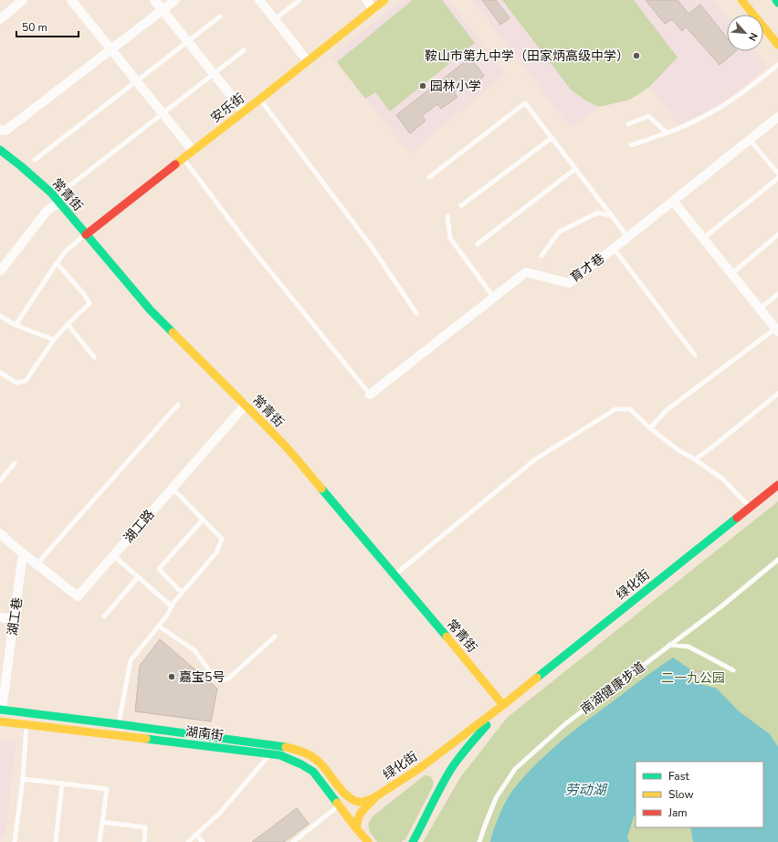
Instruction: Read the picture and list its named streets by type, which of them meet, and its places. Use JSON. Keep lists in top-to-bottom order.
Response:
{
  "streets": {
    "main road": [
      "安乐街",
      "常青街",
      "绿化街",
      "湖南街"
    ],
    "street": ["育才巷", "湖工路", "湖工巷"],
    "lane": ["南湖健康步道"]
  },
  "crossings": [
    ["安乐街", "常青街"],
    ["常青街", "湖工路"],
    ["常青街", "绿化街"],
    ["湖工路", "湖工巷"],
    ["绿化街", "湖南街"],
    ["湖工巷", "湖南街"]
  ],
  "water": ["劳动湖"],
  "parks": ["二一九公园"],
  "places": ["鞍山市第九中学（田家炳高级中学）", "园林小学", "嘉宝5号"],
  "legend": ["Fast", "Slow", "Jam"],
  "scale_bar": "50 m",
  "north": "bottom right"
}
